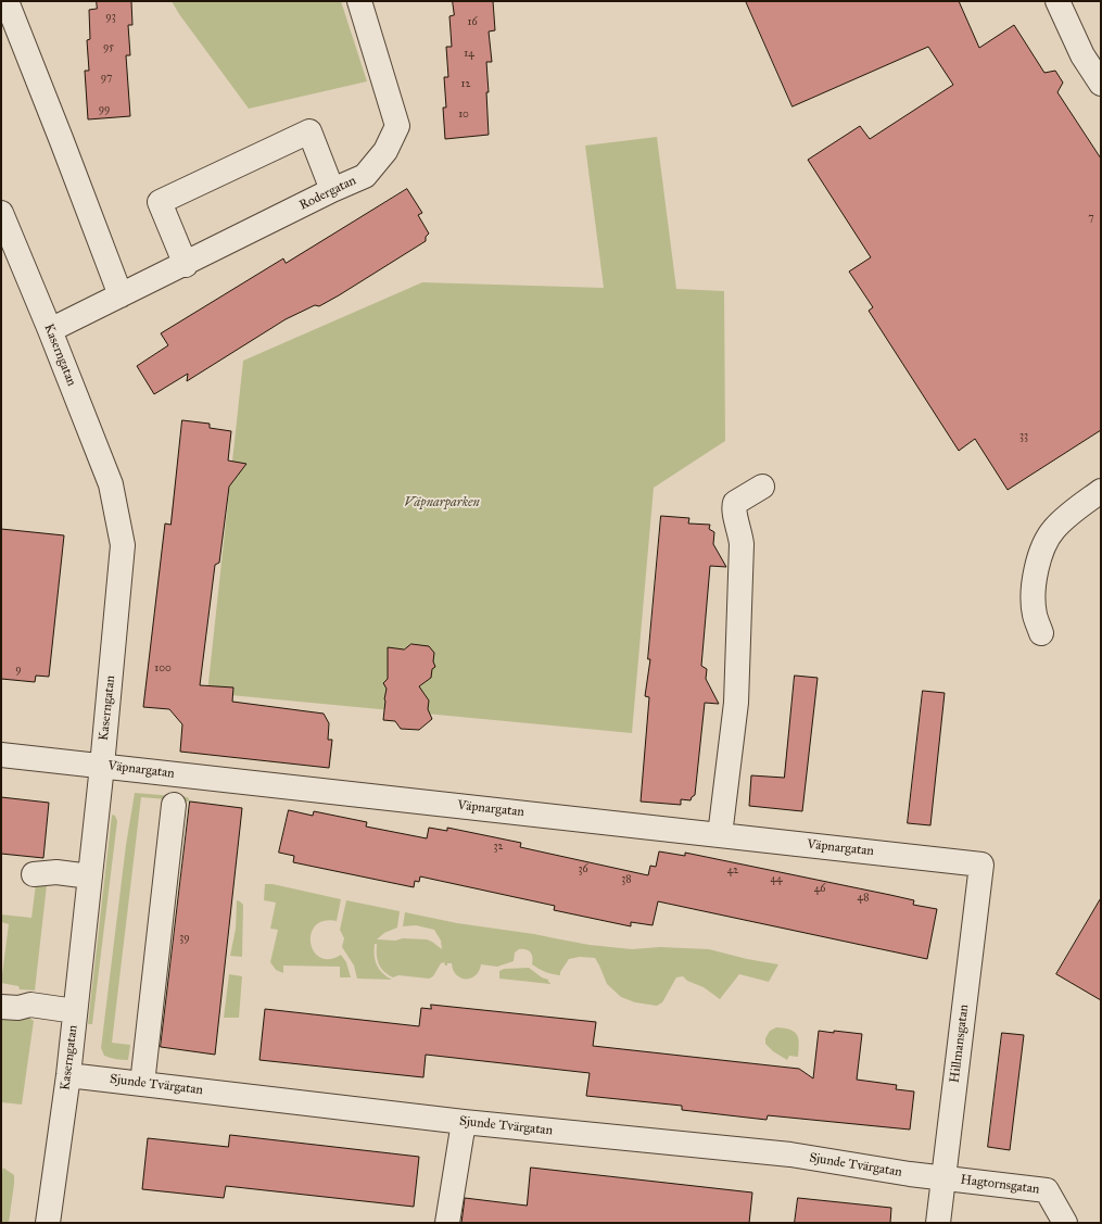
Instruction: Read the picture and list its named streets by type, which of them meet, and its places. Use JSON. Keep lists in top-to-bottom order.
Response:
{
  "streets": {
    "street": [
      "Rodergatan",
      "Kaserngatan",
      "Väpnargatan",
      "Hillmansgatan",
      "Sjunde Tvärgatan",
      "Hagtornsgatan"
    ]
  },
  "crossings": [
    ["Rodergatan", "Kaserngatan"],
    ["Kaserngatan", "Väpnargatan"],
    ["Kaserngatan", "Sjunde Tvärgatan"],
    ["Väpnargatan", "Hillmansgatan"],
    ["Hillmansgatan", "Sjunde Tvärgatan"],
    ["Hillmansgatan", "Hagtornsgatan"],
    ["Sjunde Tvärgatan", "Hagtornsgatan"]
  ],
  "parks": ["Väpnarparken"],
  "house_numbers": [
    "93",
    "16",
    "95",
    "14",
    "97",
    "12",
    "99",
    "10",
    "7",
    "33",
    "100",
    "9",
    "32",
    "36",
    "42",
    "38",
    "44",
    "46",
    "48",
    "39"
  ]
}
